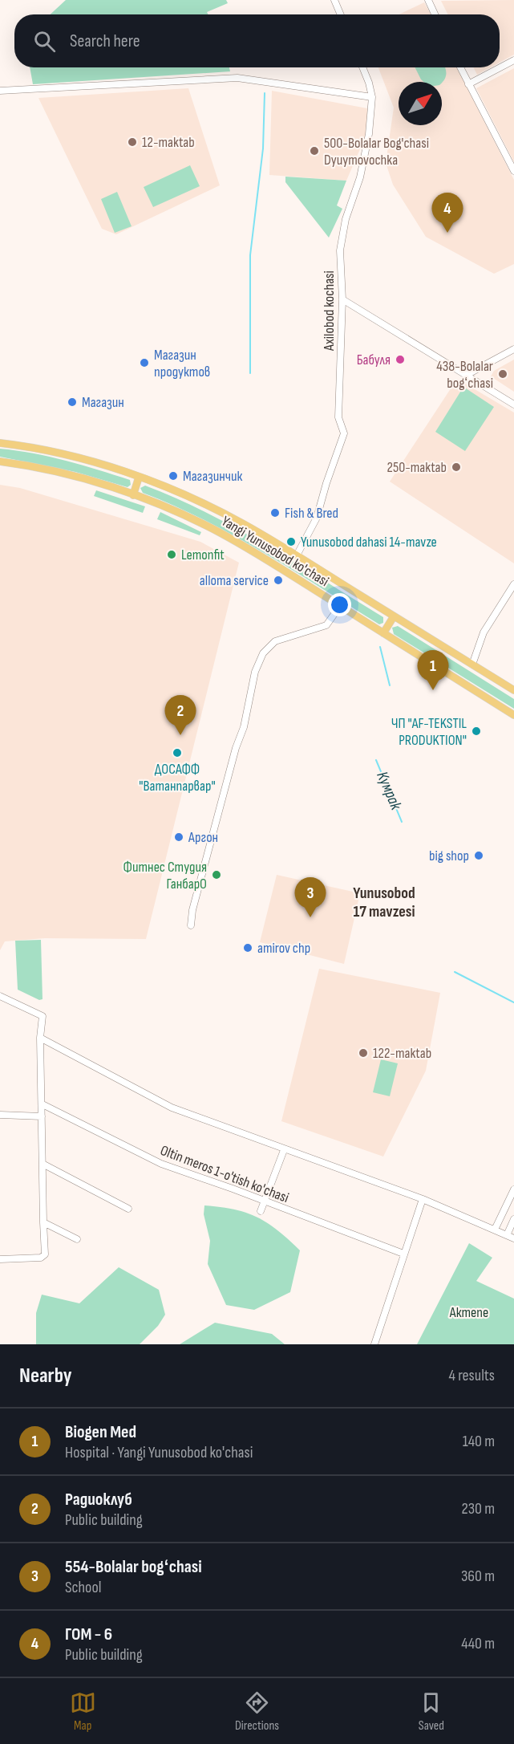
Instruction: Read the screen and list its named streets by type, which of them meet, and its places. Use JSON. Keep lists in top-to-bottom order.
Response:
{
  "streets": {
    "main road": ["Yangi Yunusobod ko'chasi"],
    "street": ["Axilobod kochasi", "Oltin meros 1-o'tish ko'chasi"]
  },
  "crossings": [
    ["Axilobod kochasi", "Yangi Yunusobod ko'chasi"]
  ],
  "districts": ["Yunusobod 17 mavzesi"],
  "water": ["Кумрак"],
  "parks": ["Актепе"],
  "places": [
    "12-maktab",
    "500-Bolalar Bog'chasi Dyuymovochka",
    "Бабуля",
    "Магазин продуктов",
    "438-Bolalar bogʻchasi",
    "Магазин",
    "250-maktab",
    "Магазинчик",
    "Fish & Bred",
    "Yunusobod dahasi 14-mavze",
    "Lemonfit",
    "alloma service",
    "ЧП \"AF-TEKSTIL PRODUKTION\"",
    "ДОСАФФ \"Ватанпарвар\"",
    "Аргон",
    "big shop",
    "Фитнес Студия ГанбарО",
    "amirov chp",
    "122-maktab"
  ],
  "north": "top right",
  "page": {
    "search": "Search here",
    "pins": [
      "4",
      "1",
      "2",
      "3"
    ],
    "heading": ["Nearby", "4 results"],
    "list": [
      {
        "mark": "1",
        "name": "Biogen Med",
        "note": "Hospital · Yangi Yunusobod ko'chasi",
        "value": "140 m"
      },
      {
        "mark": "2",
        "name": "Радиоклуб",
        "note": "Public building",
        "value": "230 m"
      },
      {
        "mark": "3",
        "name": "554-Bolalar bogʻchasi",
        "note": "School",
        "value": "360 m"
      },
      {
        "mark": "4",
        "name": "ГОМ - 6",
        "note": "Public building",
        "value": "440 m"
      }
    ],
    "nav": ["Map", "Directions", "Saved"]
  }
}
